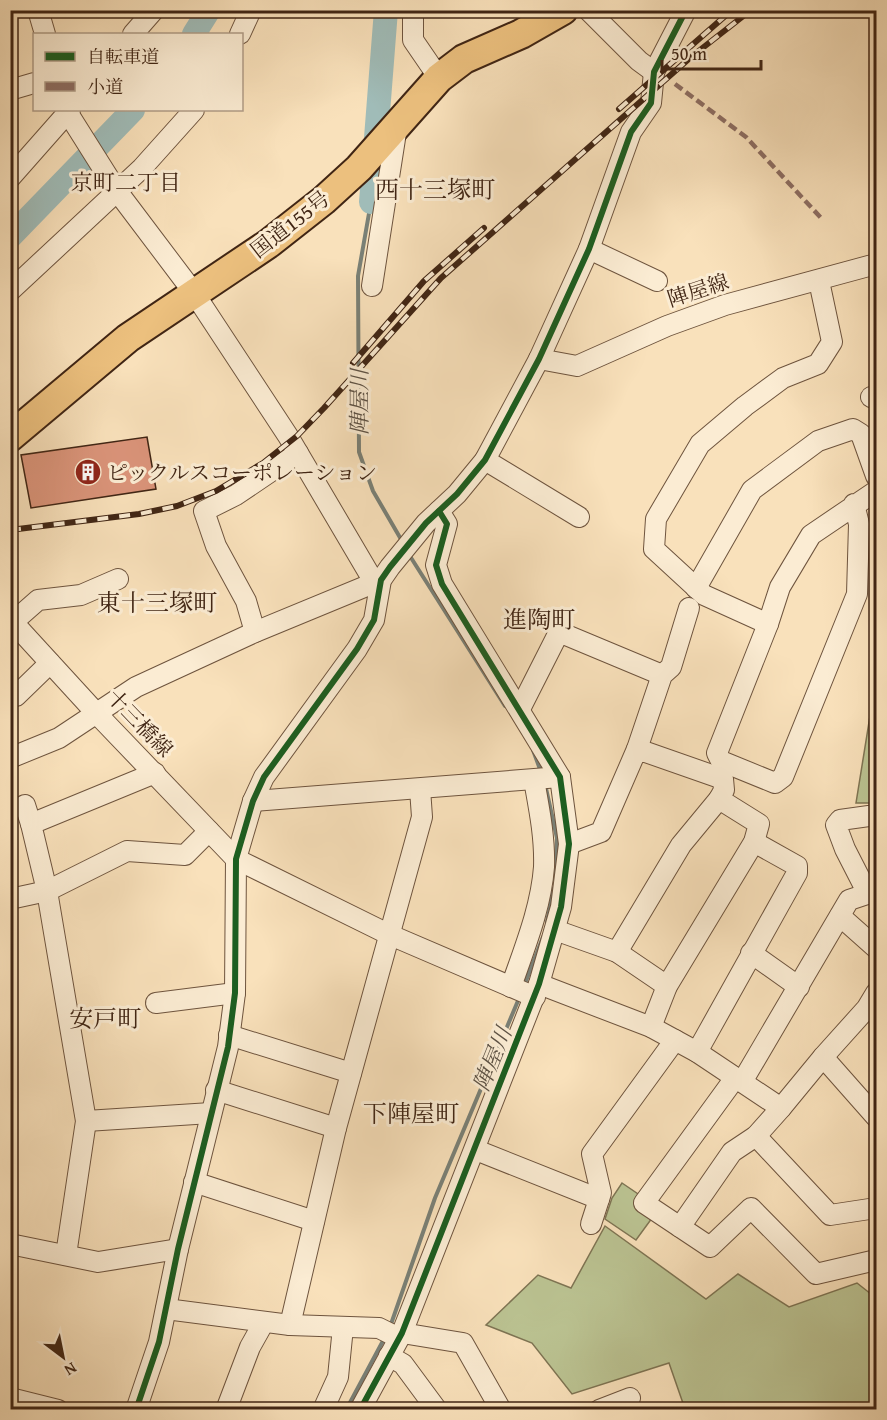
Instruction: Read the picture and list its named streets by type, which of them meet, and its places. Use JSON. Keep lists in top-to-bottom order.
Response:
{
  "streets": {
    "highway": ["国道155号"],
    "street": ["陣屋線", "十三橋線"]
  },
  "districts": [
    "京町二丁目",
    "西十三塚町",
    "東十三塚町",
    "進陶町",
    "安戸町",
    "下陣屋町"
  ],
  "water": ["陣屋川"],
  "places": {
    "building": ["ピックルスコーポレーション"]
  },
  "legend": ["自転車道", "小道"],
  "scale_bar": "50 m",
  "north": "bottom right"
}
